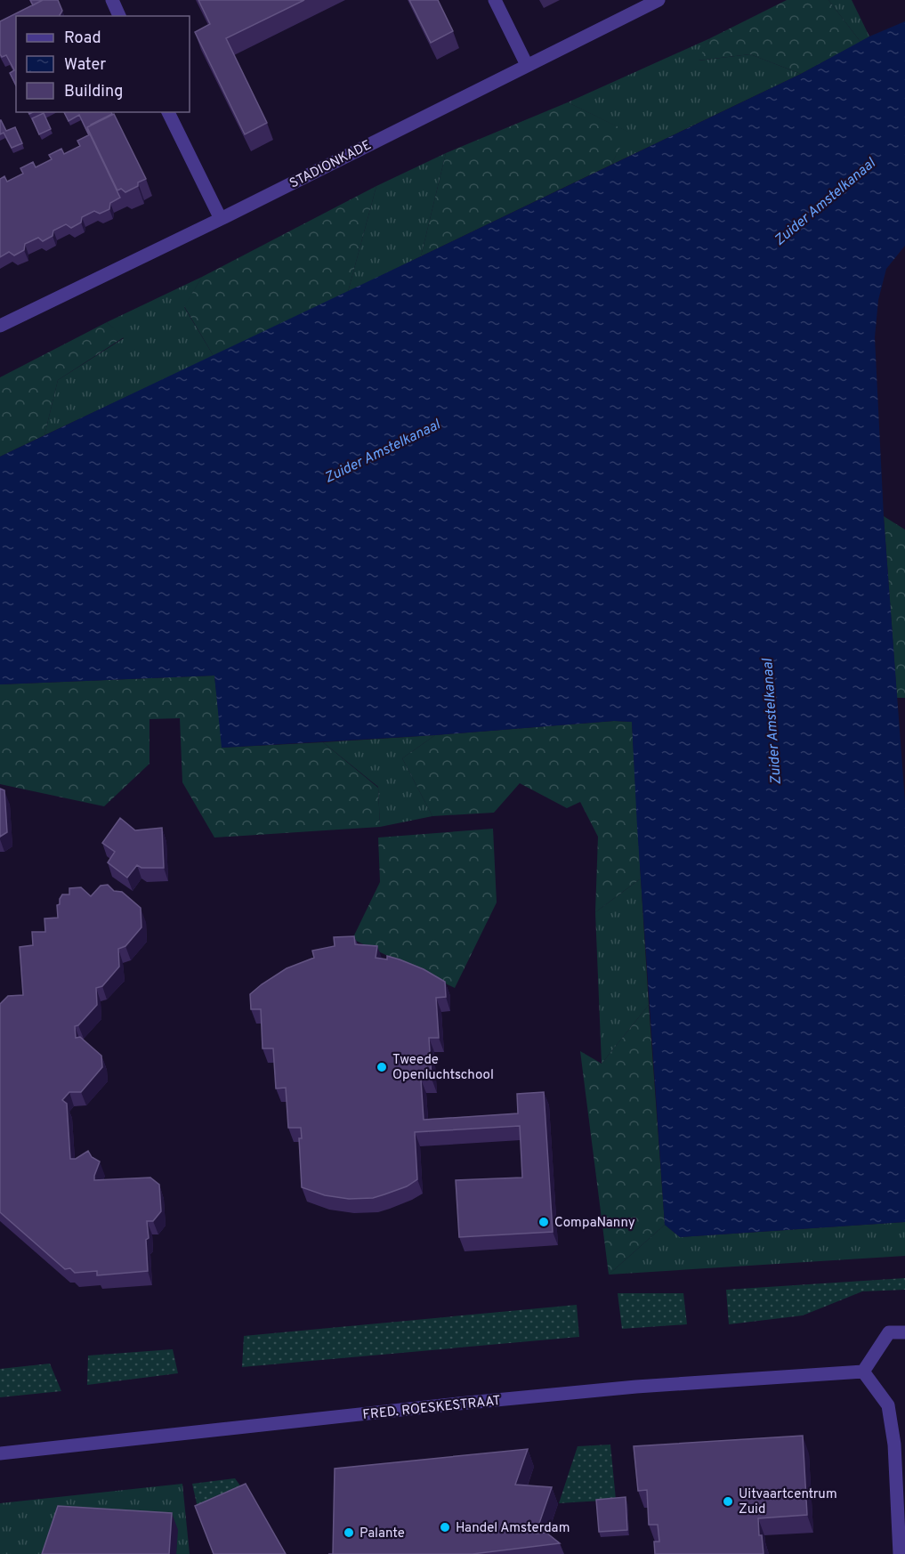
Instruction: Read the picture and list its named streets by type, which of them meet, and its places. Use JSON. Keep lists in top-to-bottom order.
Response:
{
  "streets": {
    "street": ["STADIONKADE", "FRED. ROESKESTRAAT"]
  },
  "water": ["Zuider Amstelkanaal"],
  "places": [
    "Tweede Openluchtschool",
    "CompaNanny",
    "Uitvaartcentrum Zuid",
    "Handel Amsterdam",
    "Palante"
  ],
  "legend": ["Road", "Water", "Building"]
}
